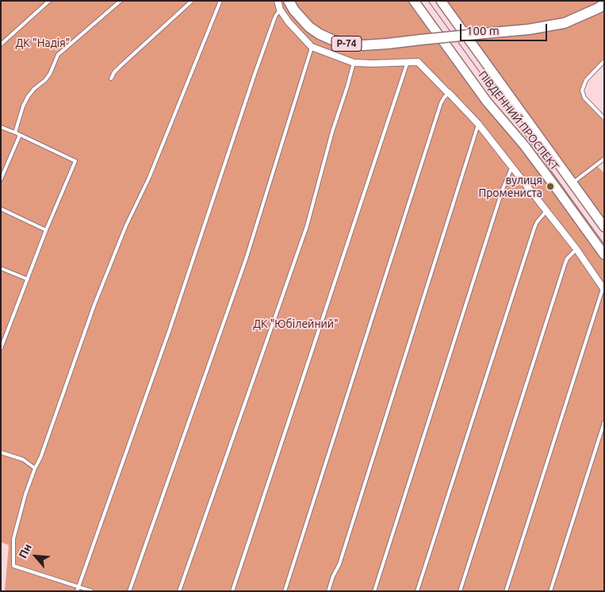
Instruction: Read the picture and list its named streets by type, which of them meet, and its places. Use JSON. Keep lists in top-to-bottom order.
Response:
{
  "streets": {
    "main road": ["Р-74", "ПІВДЕННИЙ ПРОСПЕКТ"]
  },
  "parks": ["ДК \"Надія\"", "ДК \"Юбілейний\""],
  "places": ["вулиця Промениста"],
  "scale_bar": "100 m",
  "north": "top left"
}
